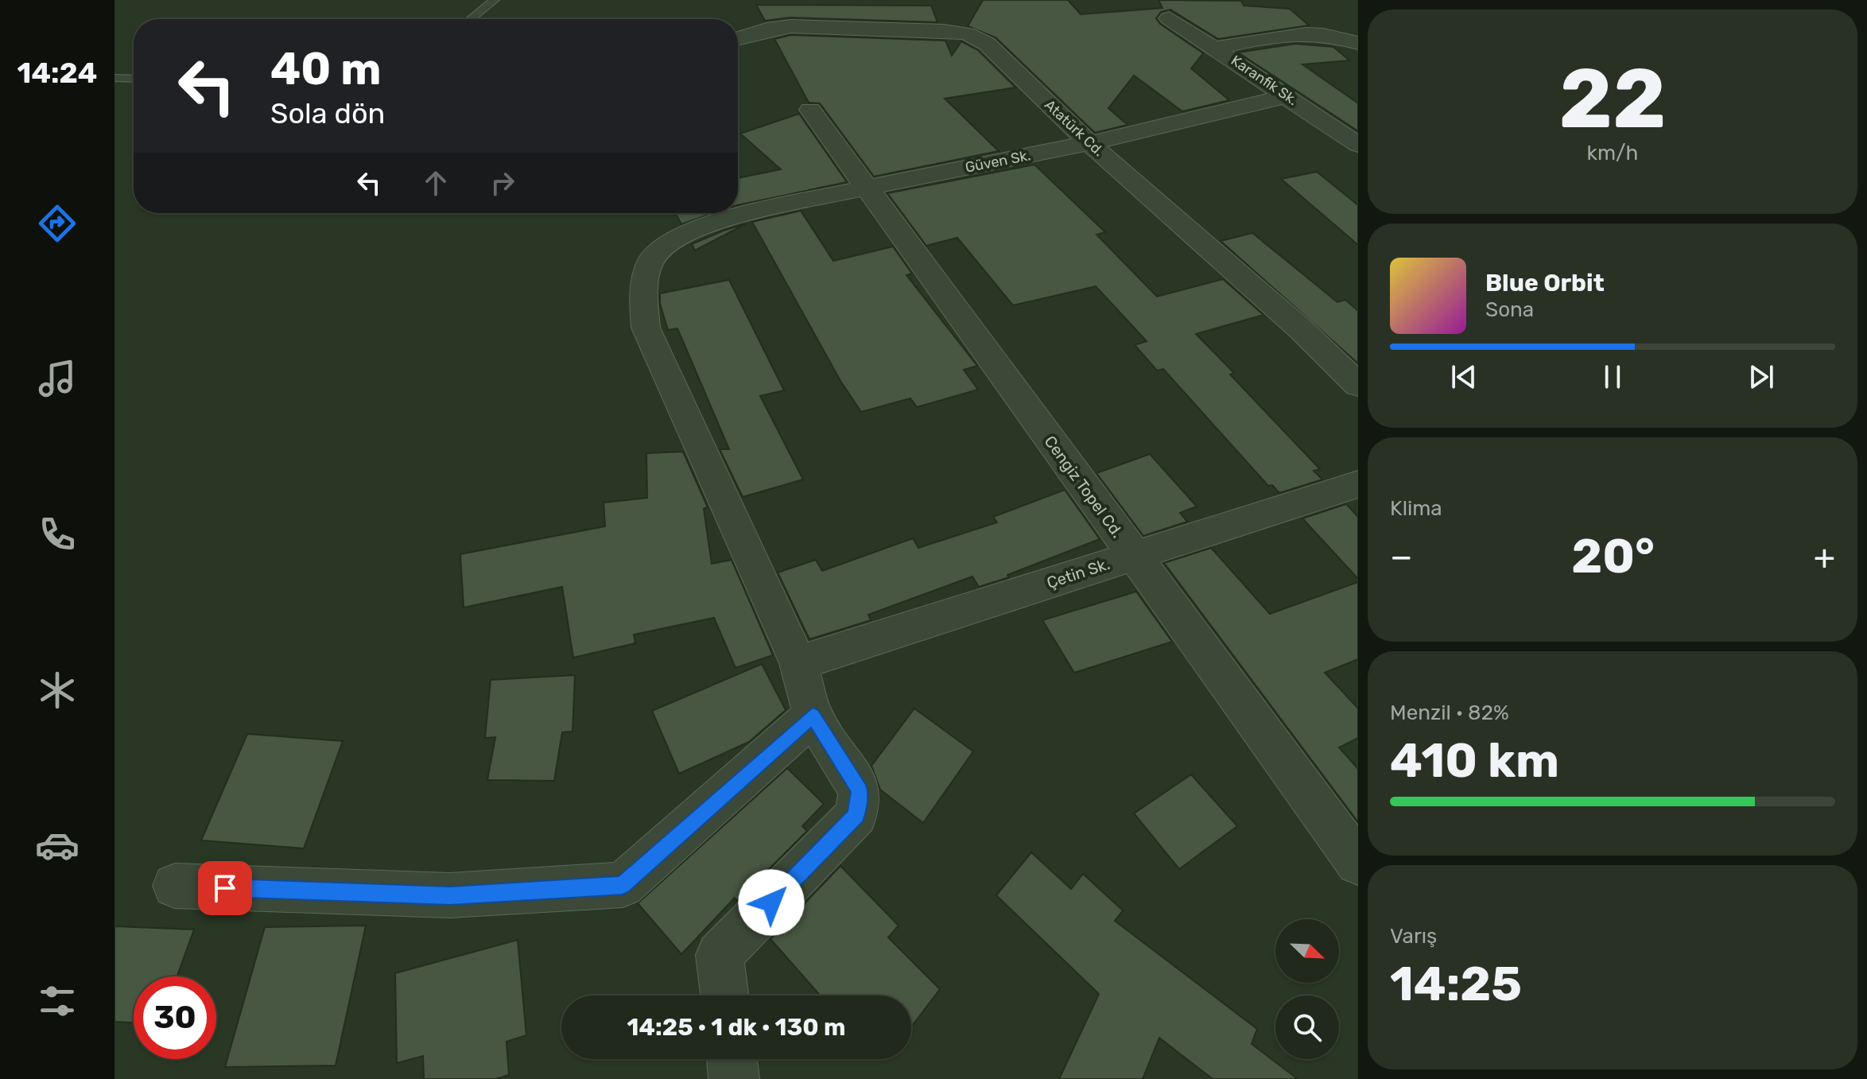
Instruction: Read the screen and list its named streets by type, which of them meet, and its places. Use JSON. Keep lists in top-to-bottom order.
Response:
{
  "streets": {
    "street": [
      "Karanfik Sk.",
      "Atatürk Cd.",
      "Güven Sk.",
      "Cengiz Topel Cd.",
      "Çetin Sk."
    ]
  },
  "crossings": [
    ["Karanfik Sk.", "Güven Sk."],
    ["Atatürk Cd.", "Güven Sk."],
    ["Güven Sk.", "Cengiz Topel Cd."],
    ["Güven Sk.", "Çetin Sk."],
    ["Cengiz Topel Cd.", "Çetin Sk."]
  ],
  "north": "bottom right",
  "page": {
    "tabs": "14:24",
    "tile": [
      ["22", "km/h"],
      "Klima",
      ["Menzil · 82%", "410 km"],
      ["Varış", "14:25"]
    ],
    "turn": ["40 m", "Sola dön"],
    "song": ["Blue Orbit", "Sona"],
    "heat": ["−", "20°", "+"],
    "limit": "30",
    "trip": "14:25 · 1 dk · 130 m"
  }
}
